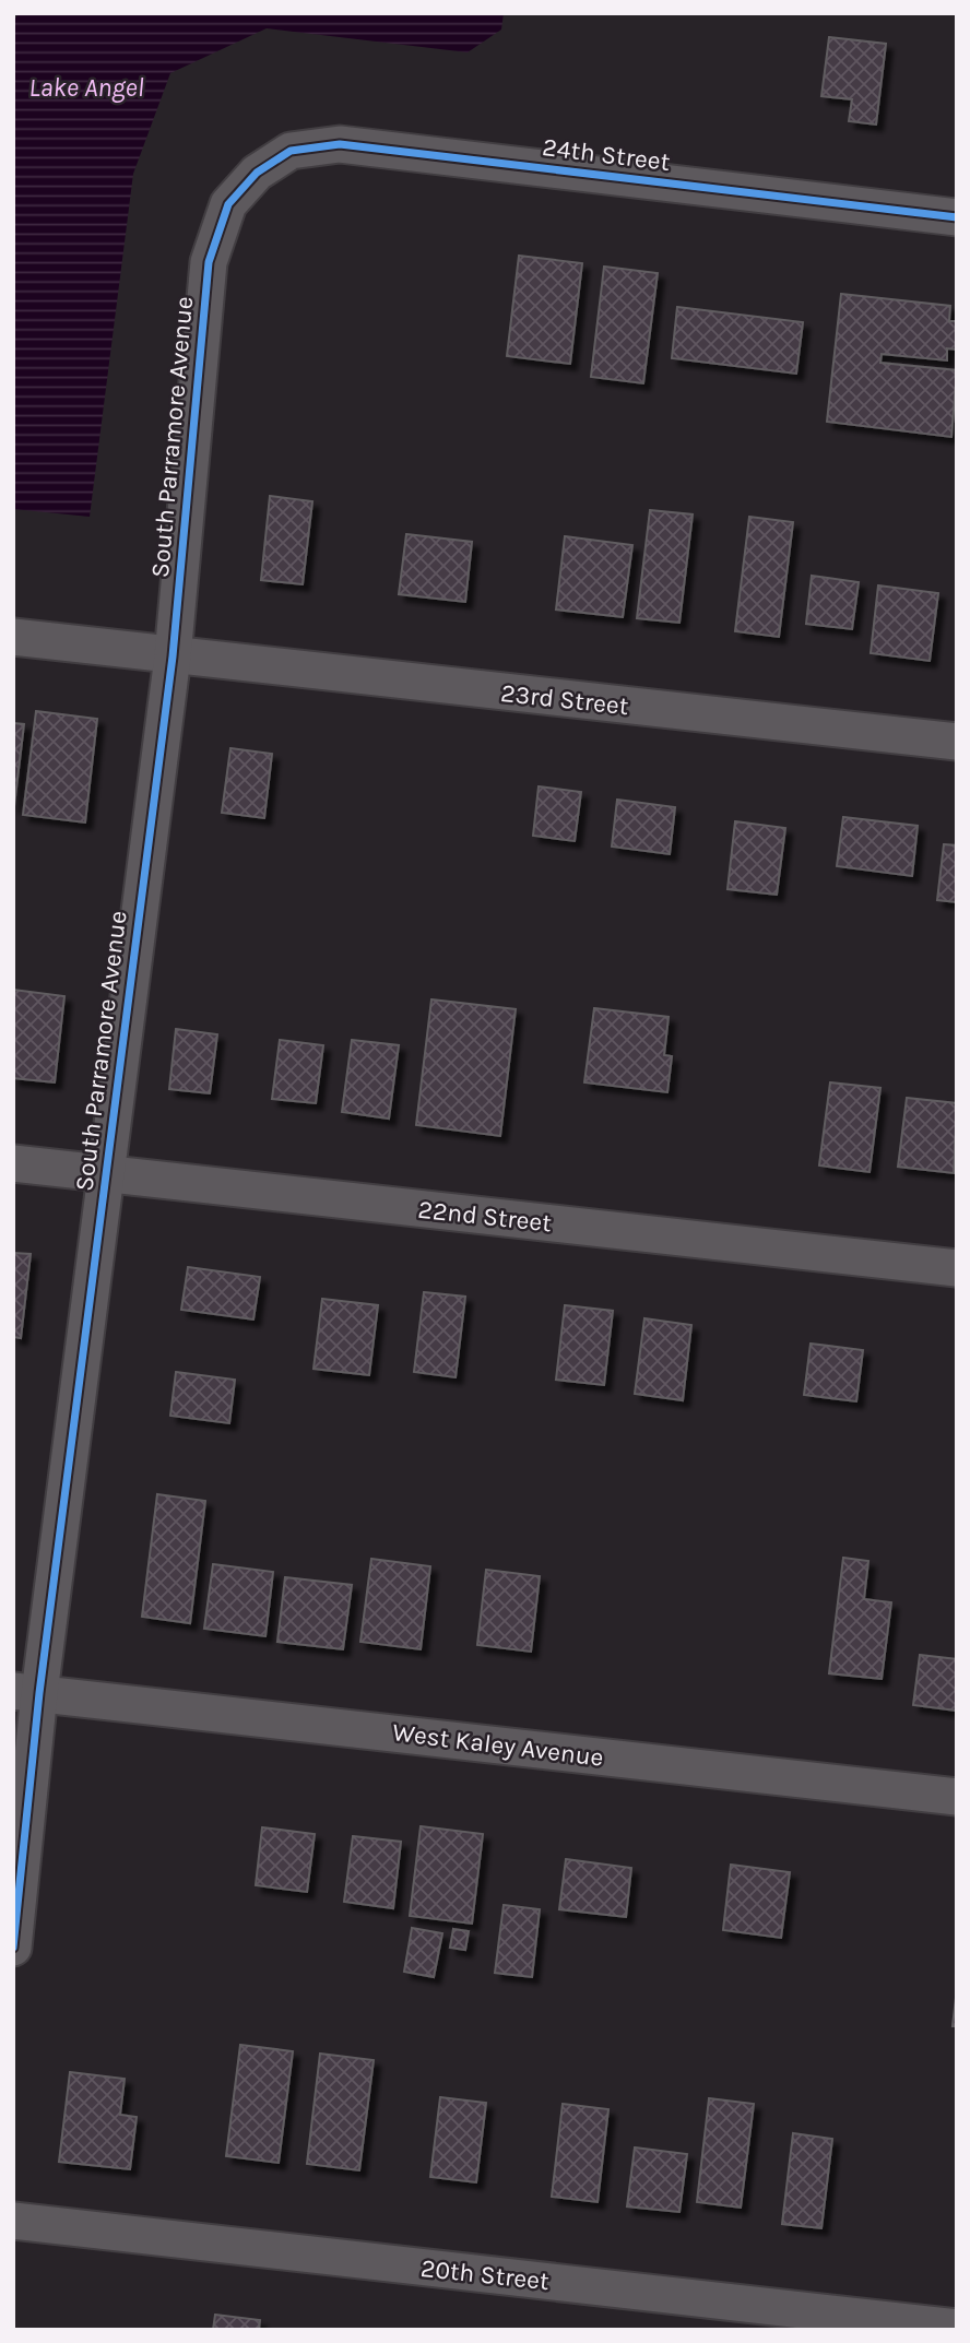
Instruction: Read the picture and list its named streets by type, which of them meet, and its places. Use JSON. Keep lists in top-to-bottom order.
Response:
{
  "streets": {
    "street": [
      "24th Street",
      "South Parramore Avenue",
      "23rd Street",
      "22nd Street",
      "West Kaley Avenue",
      "20th Street"
    ]
  },
  "crossings": [
    ["24th Street", "South Parramore Avenue"],
    ["South Parramore Avenue", "23rd Street"],
    ["South Parramore Avenue", "22nd Street"],
    ["South Parramore Avenue", "West Kaley Avenue"]
  ],
  "water": ["Lake Angel"]
}
